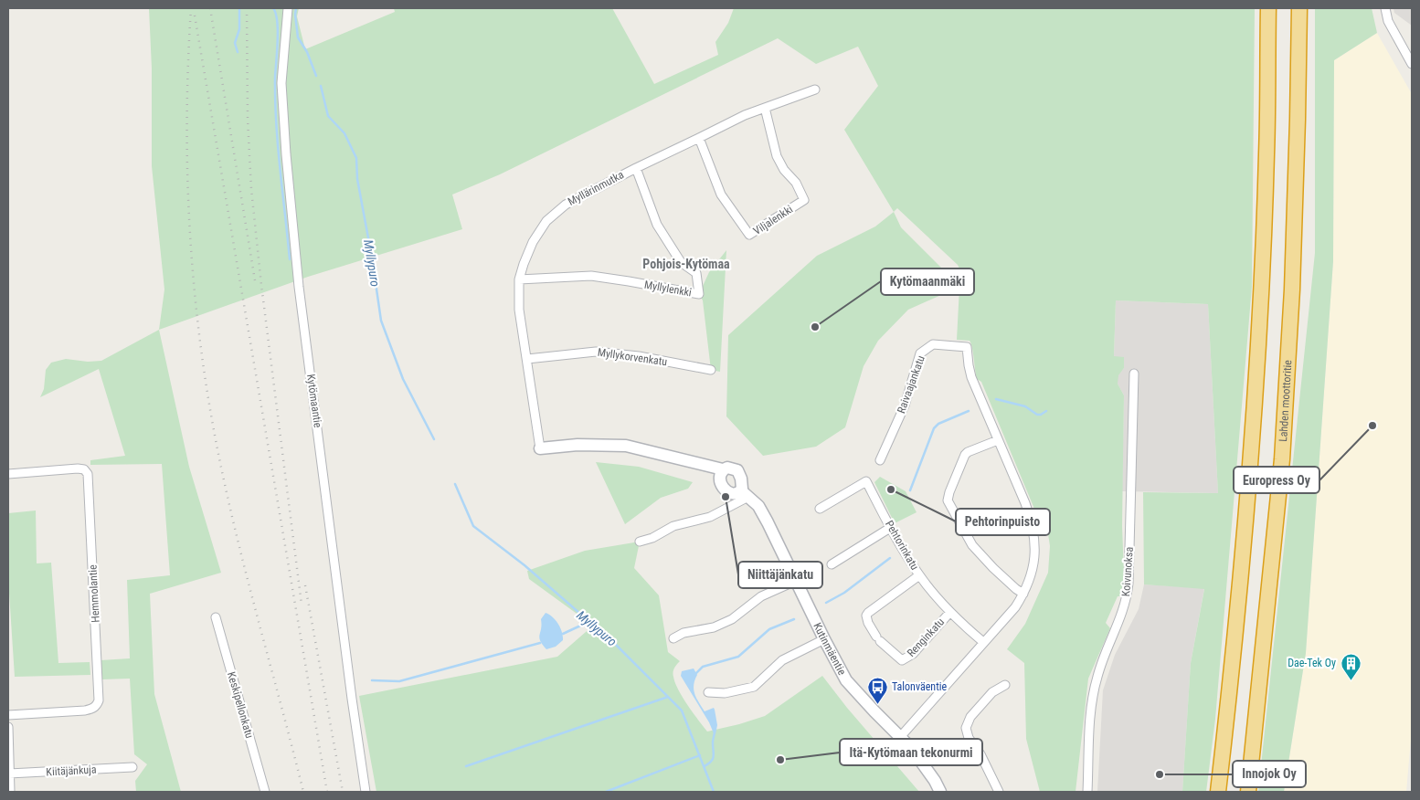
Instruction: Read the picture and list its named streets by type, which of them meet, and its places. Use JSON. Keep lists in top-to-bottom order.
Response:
{
  "streets": {
    "highway": ["Lahden moottoritie"],
    "street": [
      "Myllärinmutka",
      "Viljalenkki",
      "Myllylenkki",
      "Myllykorvenkatu",
      "Raivaajankatu",
      "Kytömaantie",
      "Pehtorinkatu",
      "Koivunoksa",
      "Hemmolantie",
      "Renginkatu",
      "Kutinmäentie",
      "Keskipellonkatu",
      "Kiitäjänkuja"
    ]
  },
  "crossings": [
    ["Myllärinmutka", "Viljalenkki"],
    ["Myllärinmutka", "Myllylenkki"],
    ["Myllärinmutka", "Myllykorvenkatu"],
    ["Myllärinmutka", "Kutinmäentie"],
    ["Pehtorinkatu", "Renginkatu"]
  ],
  "districts": ["Pohjois-Kytömaa"],
  "water": ["Myllypuro"],
  "places": {
    "other": [
      "Kytömaanmäki",
      "Europress Oy",
      "Pehtorinpuisto",
      "Niittäjänkatu",
      "Itä-Kytömaan tekonurmi",
      "Innojok Oy"
    ],
    "building": ["Dae-Tek Oy"],
    "bus stop": ["Talonväentie"]
  }
}
